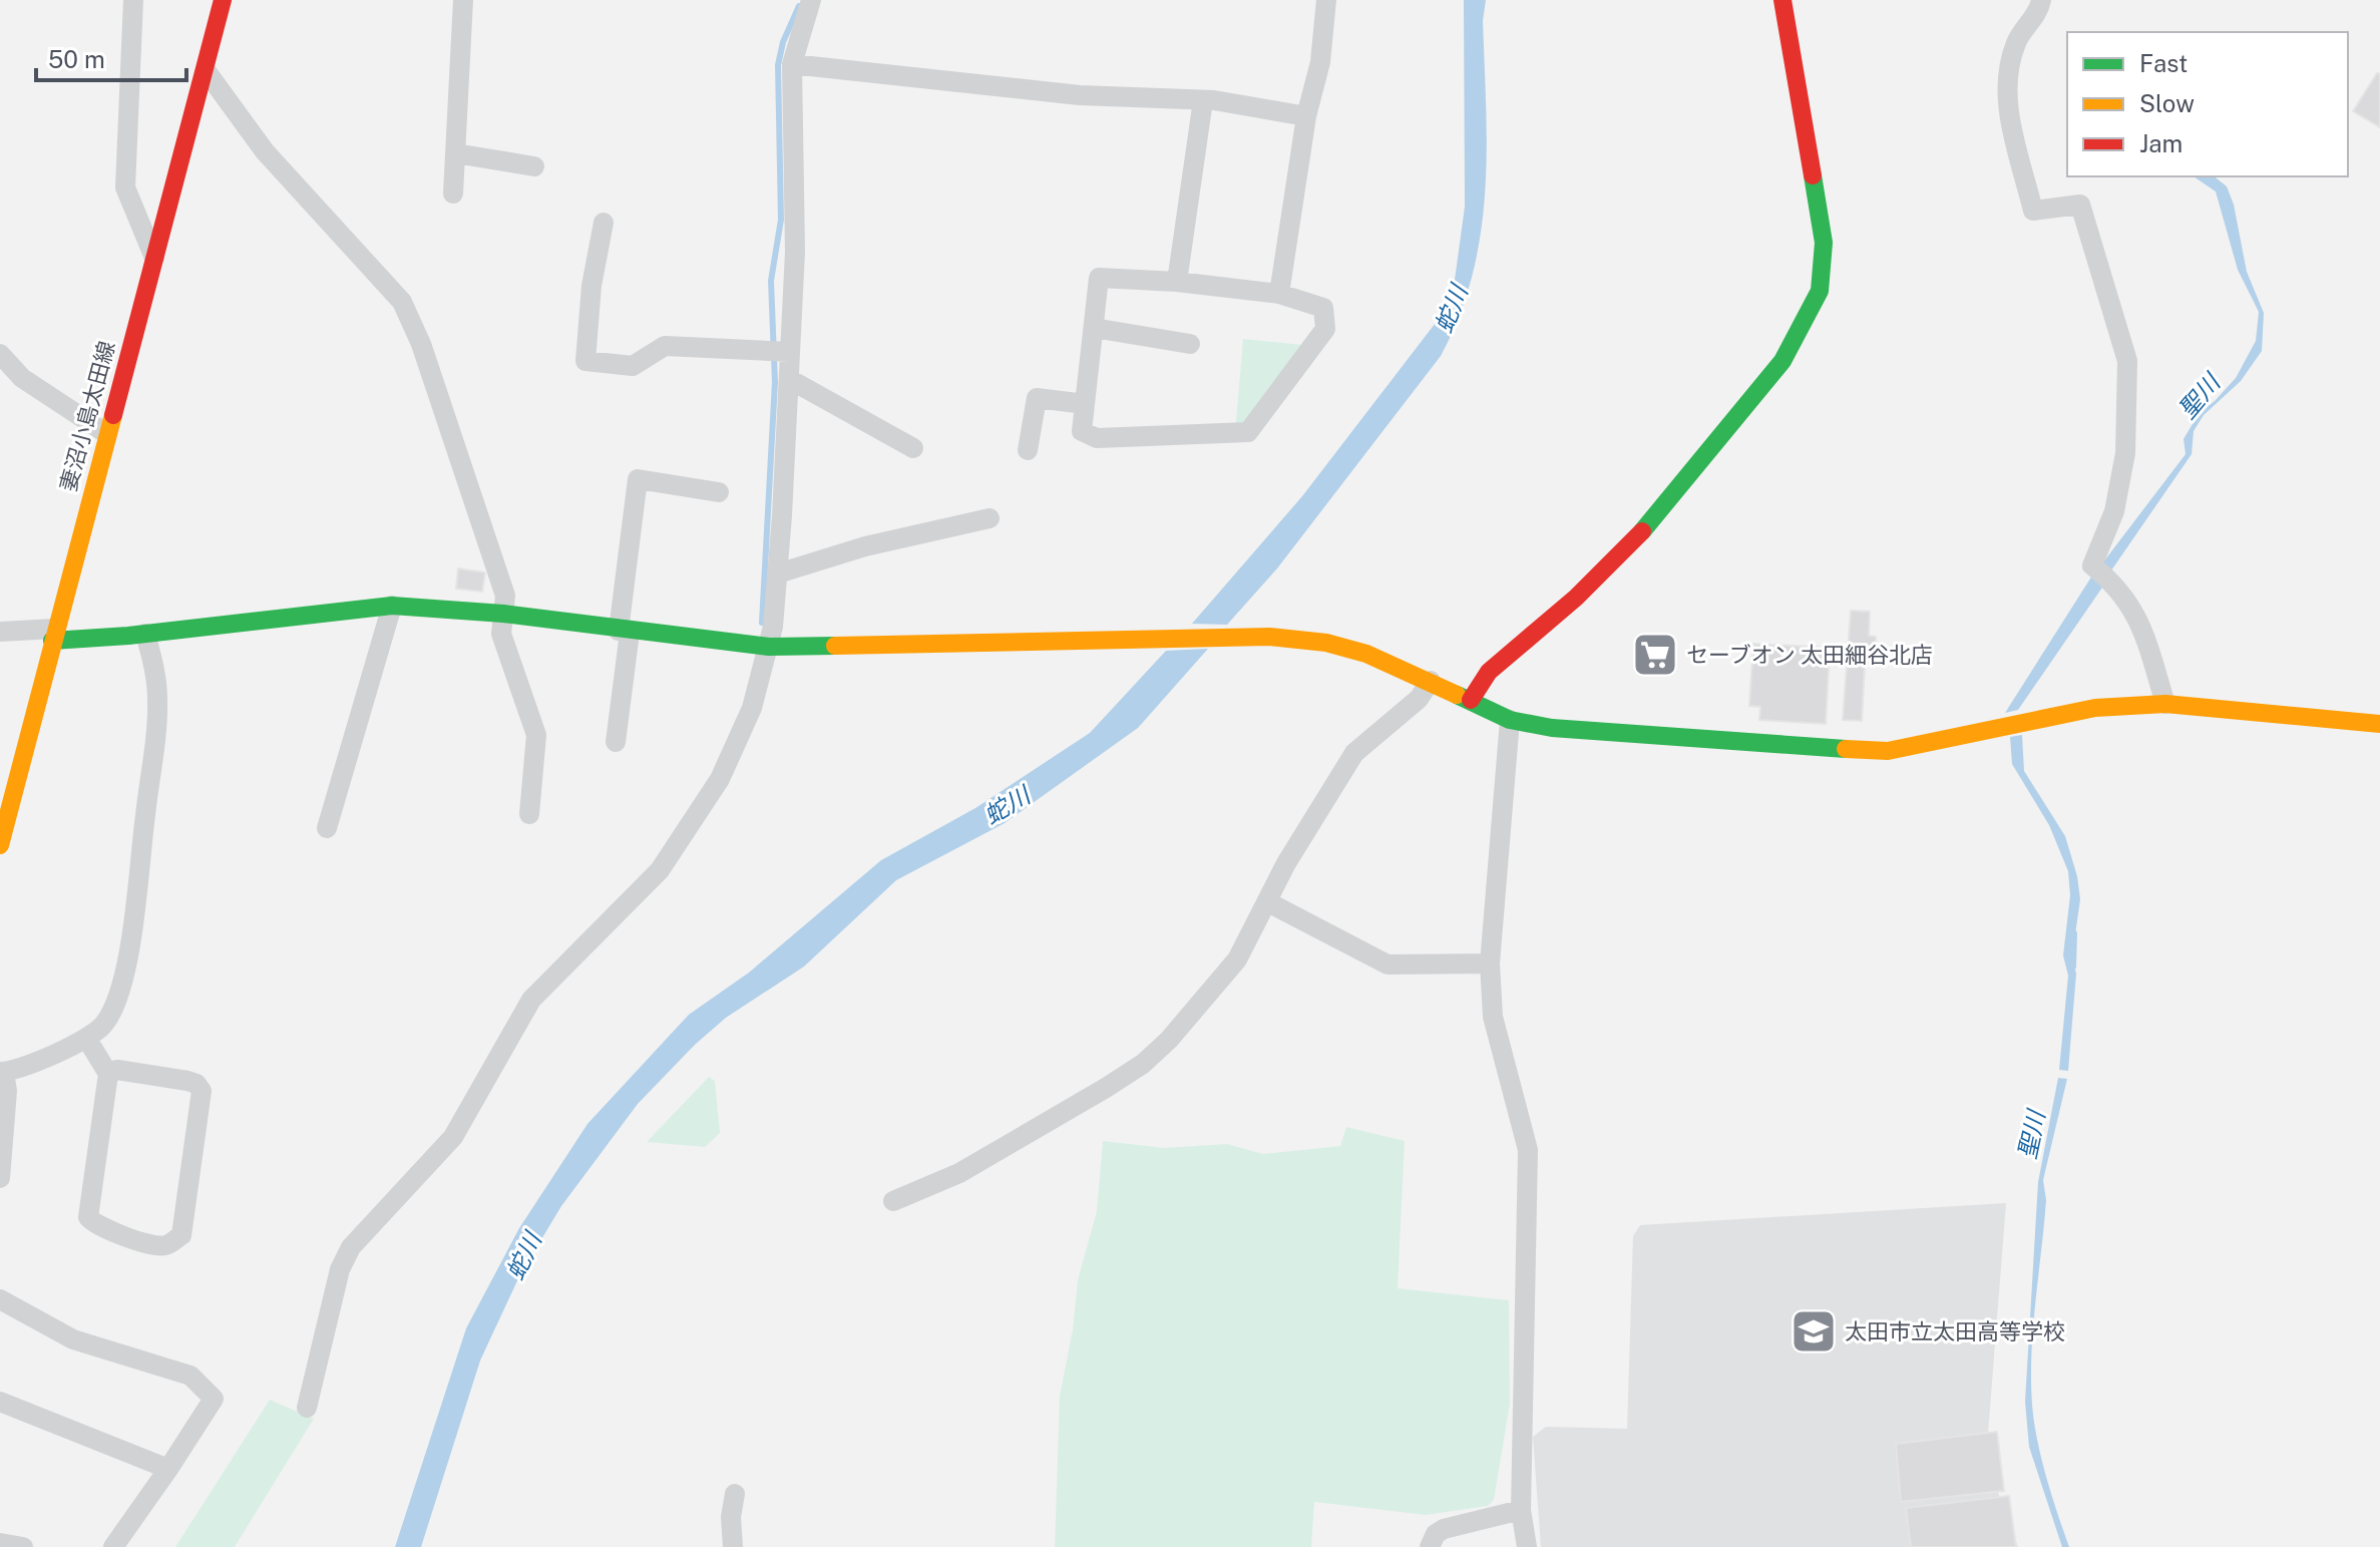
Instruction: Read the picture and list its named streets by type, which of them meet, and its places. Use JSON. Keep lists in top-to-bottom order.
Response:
{
  "streets": {
    "street": ["妻沼小島太田線"]
  },
  "water": ["蛇川", "聖川"],
  "places": {
    "supermarket": ["セーブオン 太田細谷北店"],
    "school or university": ["太田市立太田高等学校"]
  },
  "legend": ["Fast", "Slow", "Jam"],
  "scale_bar": "50 m"
}
